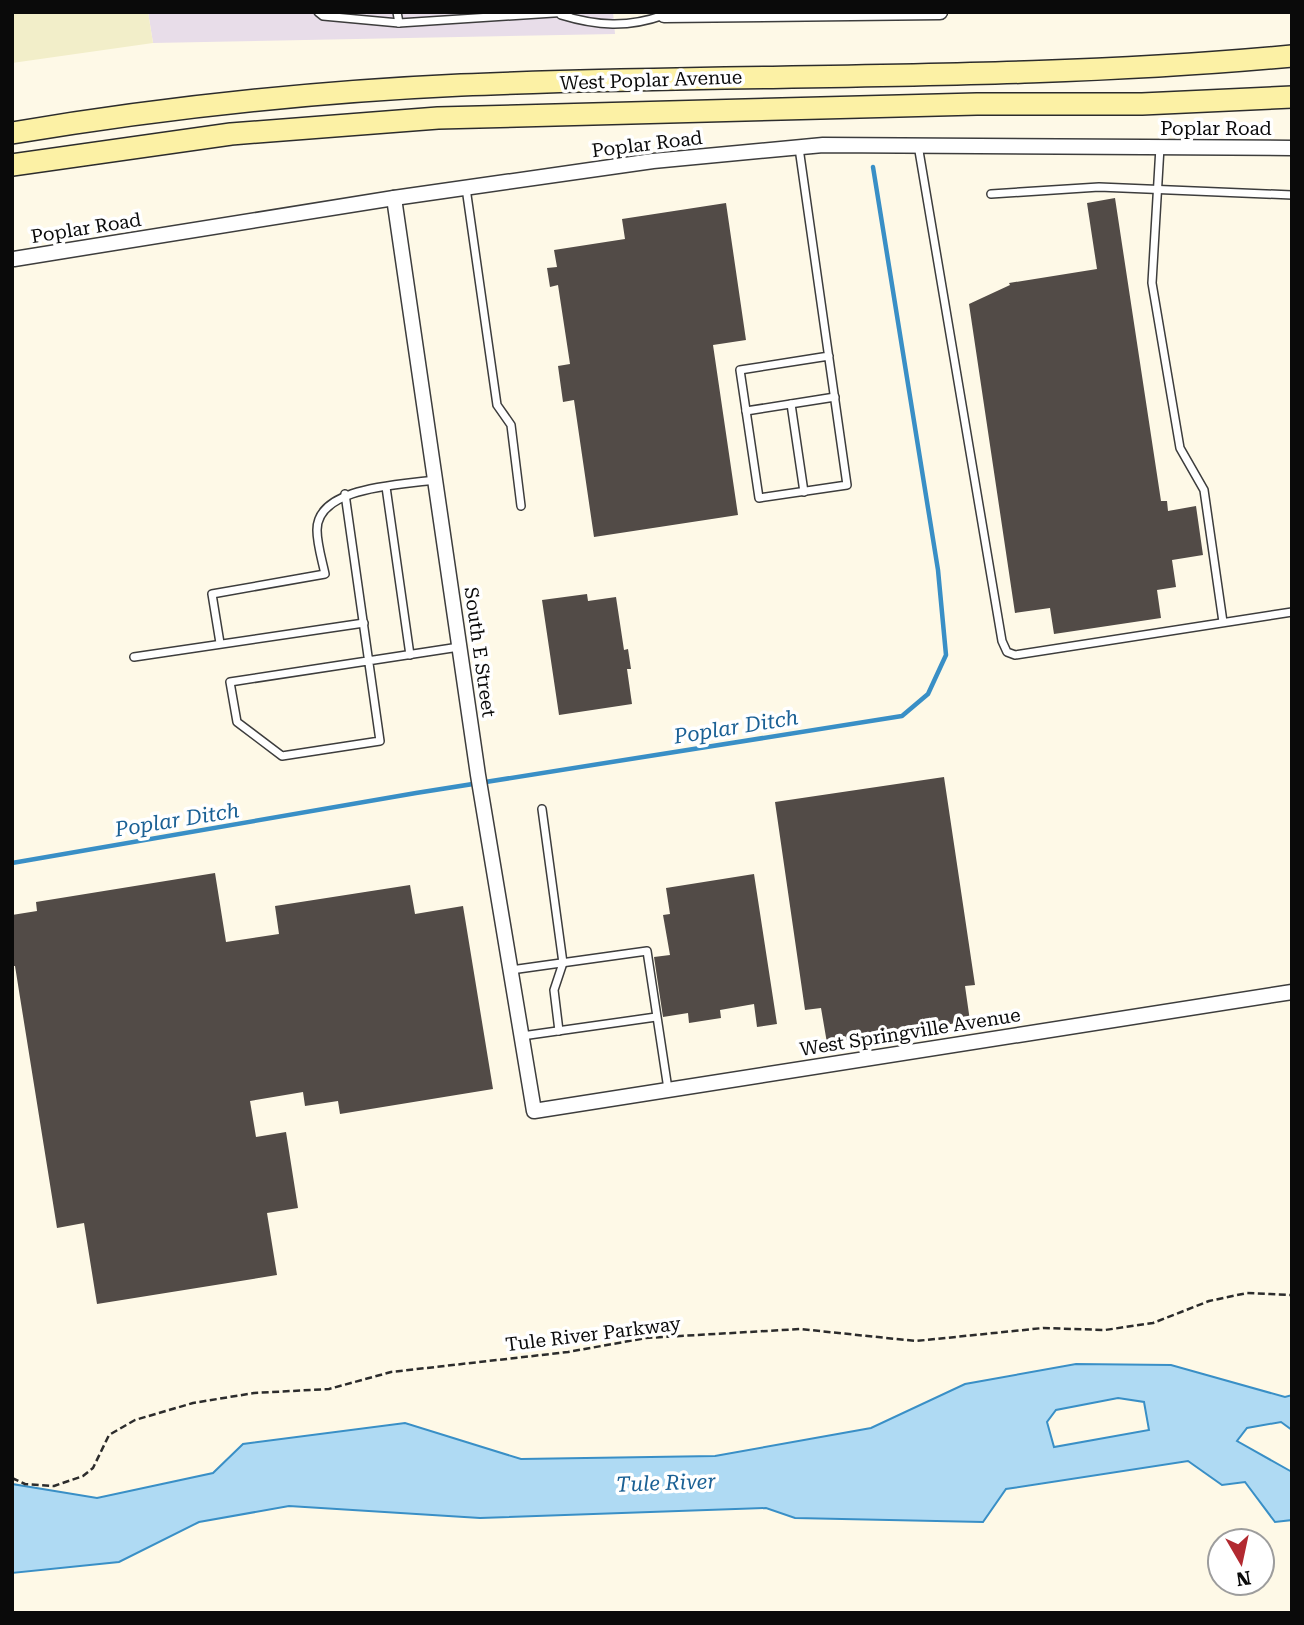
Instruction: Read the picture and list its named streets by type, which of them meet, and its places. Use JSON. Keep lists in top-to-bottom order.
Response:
{
  "streets": {
    "main road": ["West Poplar Avenue"],
    "street": ["Poplar Road", "South E Street", "West Springville Avenue"],
    "path": ["Tule River Parkway"]
  },
  "crossings": [
    ["Poplar Road", "South E Street"],
    ["South E Street", "West Springville Avenue"]
  ],
  "water": ["Poplar Ditch", "Tule River"],
  "north": "bottom"
}
